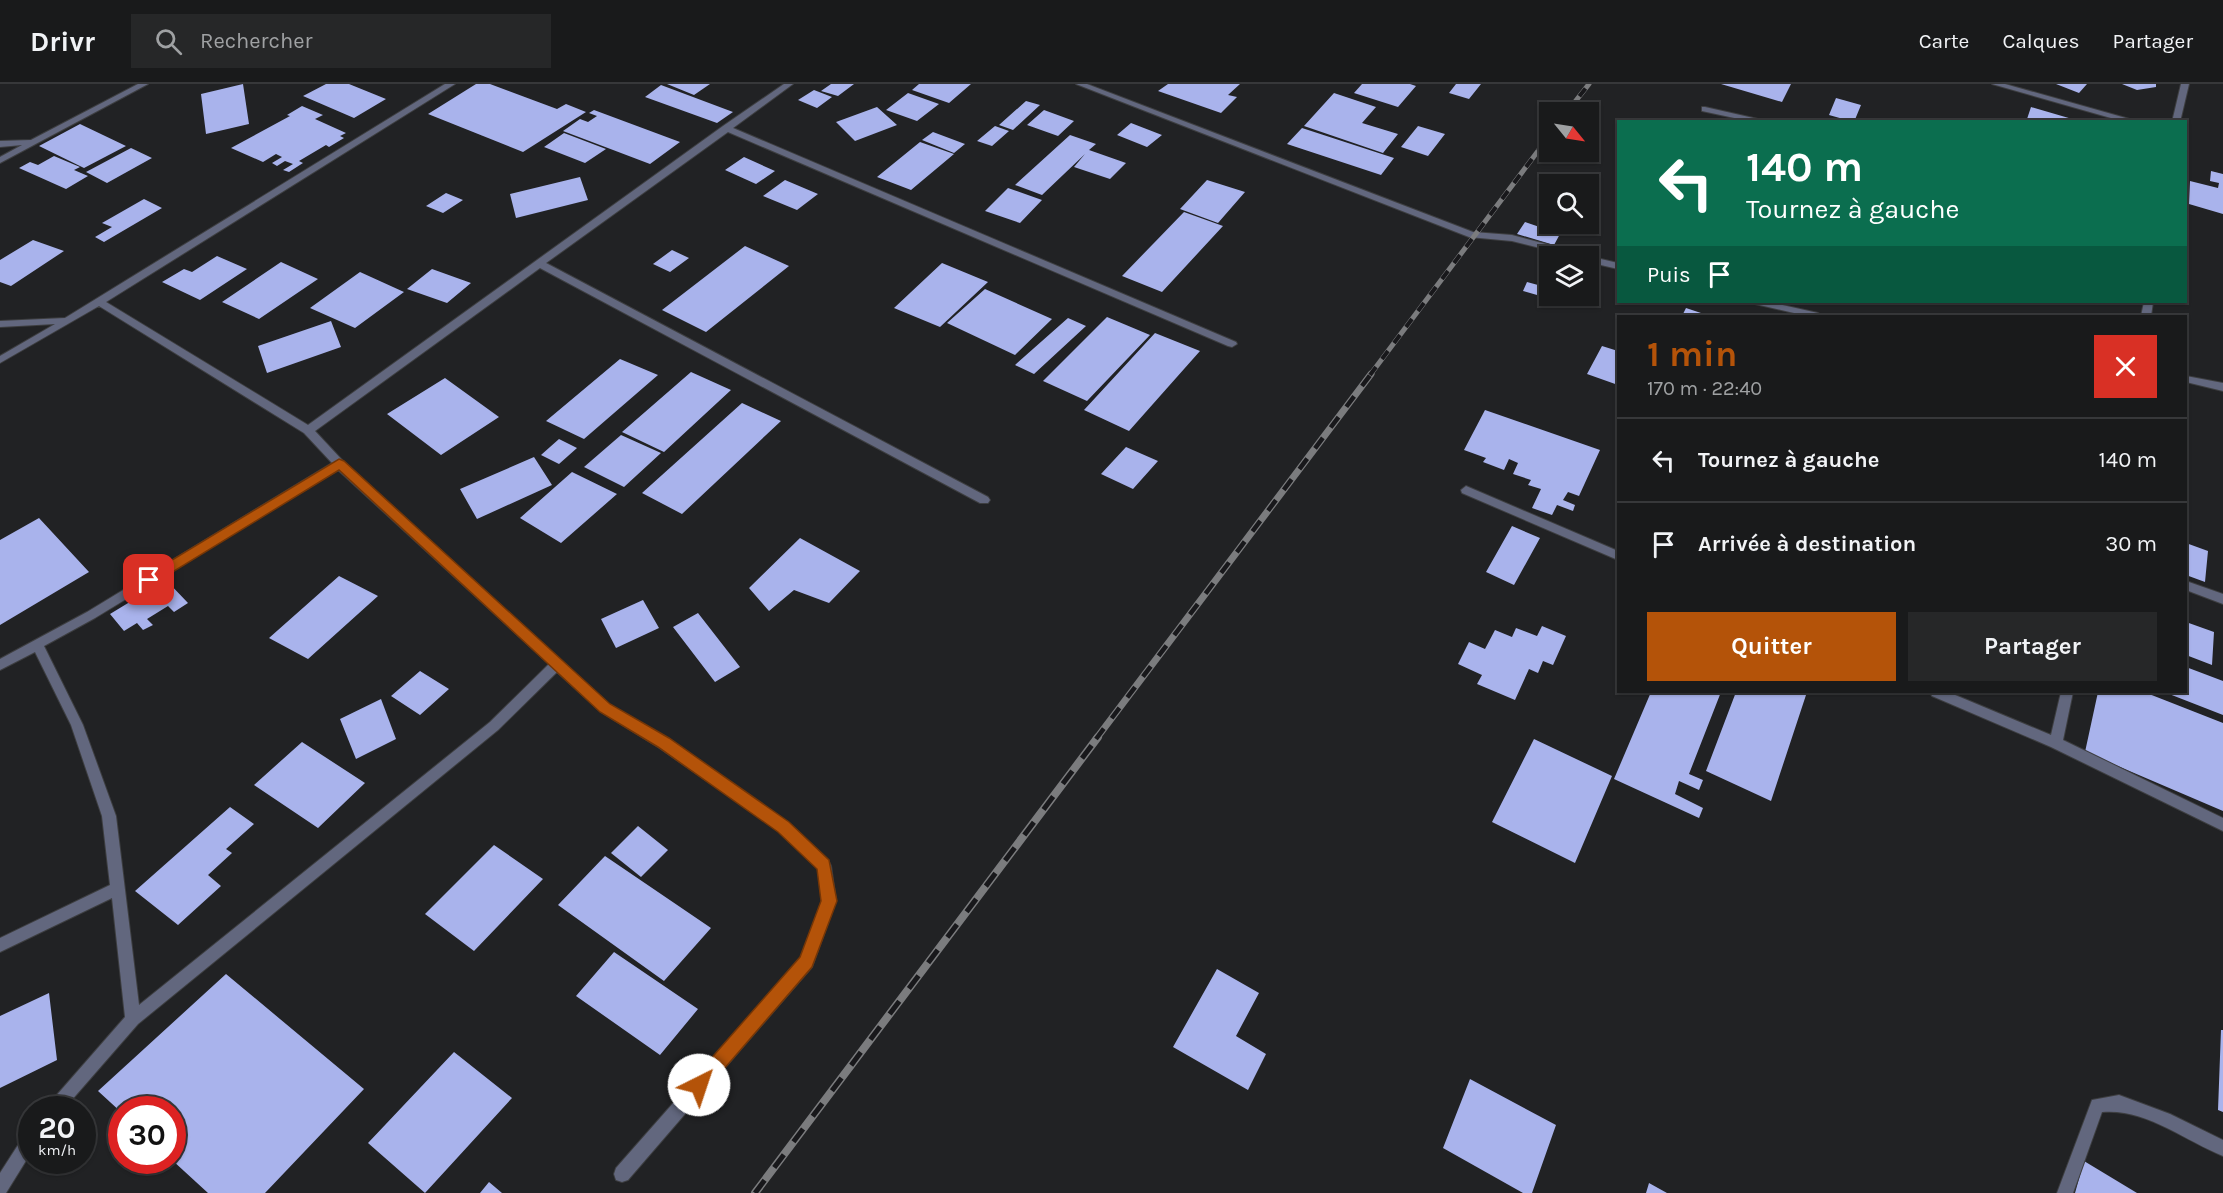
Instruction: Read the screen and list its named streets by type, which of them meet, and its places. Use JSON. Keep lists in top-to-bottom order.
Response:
{
  "north": "bottom right",
  "page": {
    "header": "Drivr",
    "search": "Rechercher",
    "nav": ["Carte", "Calques", "Partager"],
    "turn": ["140 m", "Tournez à gauche"],
    "then": "Puis",
    "heading": ["1 min", "170 m · 22:40"],
    "list": [
      {
        "name": "Tournez à gauche",
        "value": "140 m"
      },
      {
        "name": "Arrivée à destination",
        "value": "30 m"
      }
    ],
    "buttons": ["Quitter", "Partager"],
    "speed": "20 km/h",
    "limit": "30"
  }
}
